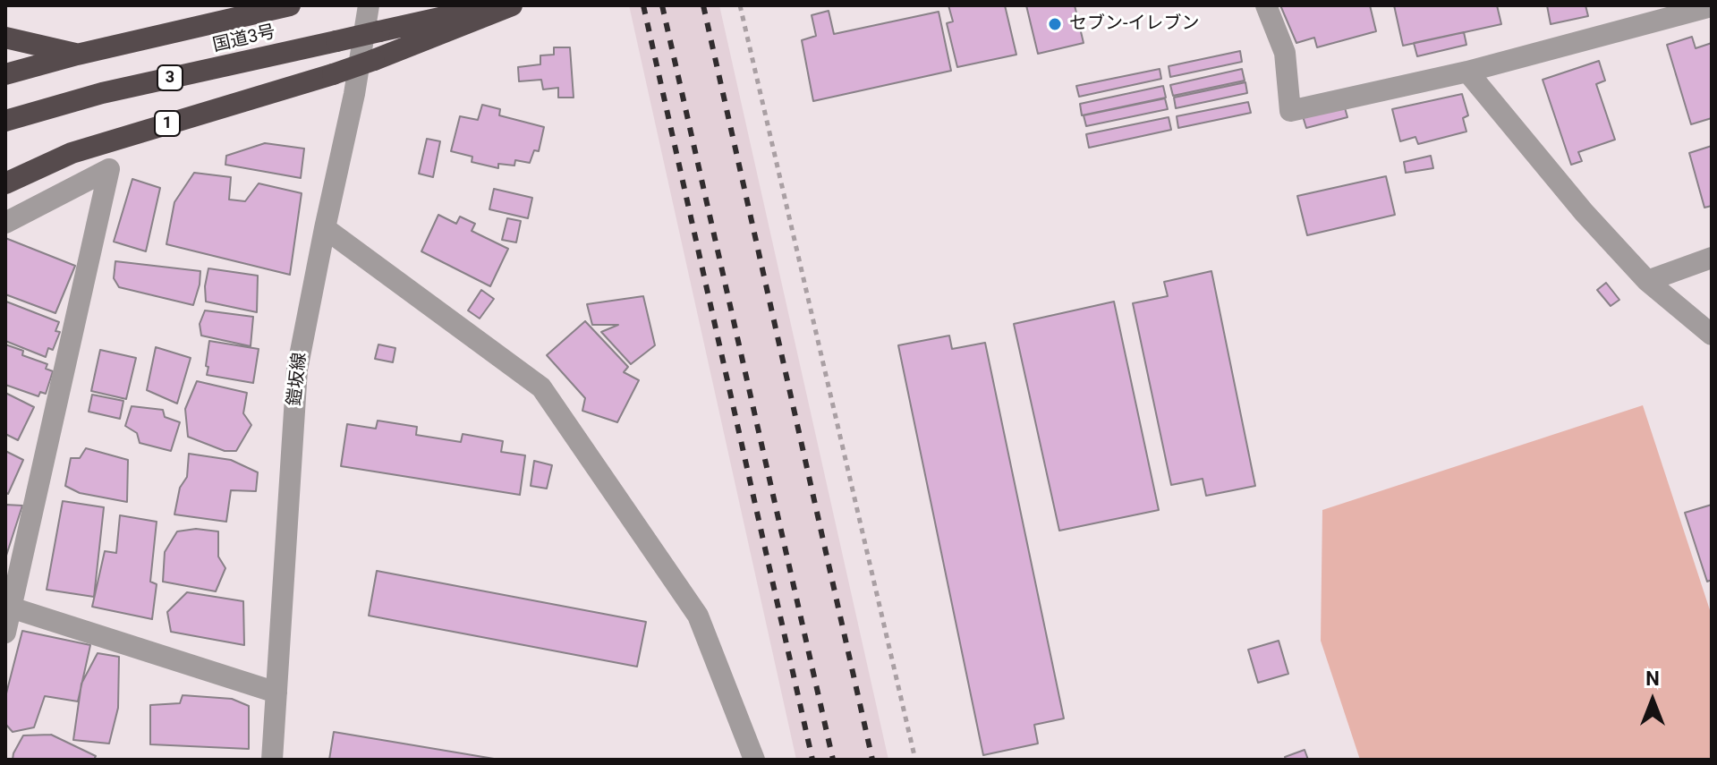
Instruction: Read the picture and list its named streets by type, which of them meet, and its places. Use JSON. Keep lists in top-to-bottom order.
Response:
{
  "streets": {
    "highway": ["国道3号", "3", "1"],
    "street": ["鎧坂線"]
  },
  "places": ["セブン-イレブン"],
  "north": "top"
}
